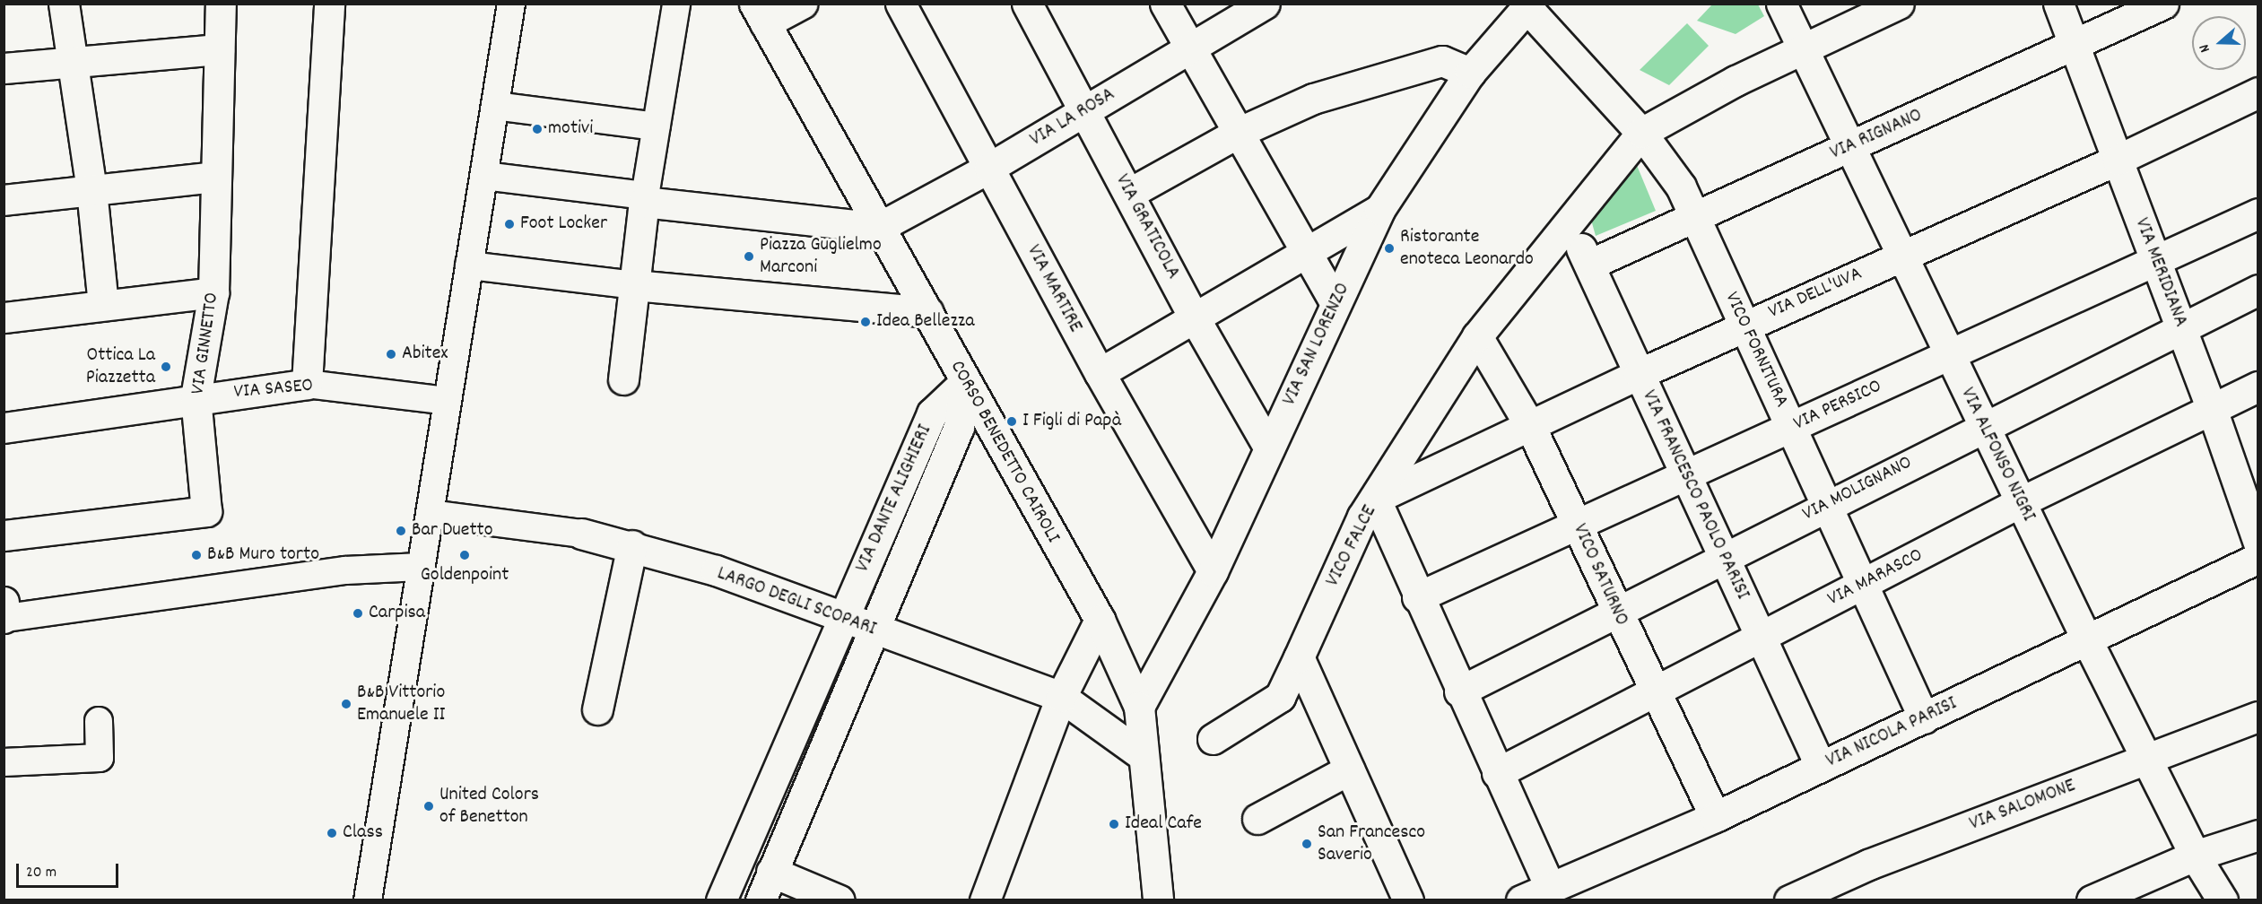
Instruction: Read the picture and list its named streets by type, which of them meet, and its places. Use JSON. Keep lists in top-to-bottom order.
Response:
{
  "streets": {
    "street": [
      "VIA LA ROSA",
      "VIA RIGNANO",
      "VIA GRATICOLA",
      "VIA MERIDIANA",
      "VIA MARTIRE",
      "VIA DELL'UVA",
      "VIA GINNETTO",
      "VIA SAN LORENZO",
      "VICO FORNITURA",
      "VIA SASEO",
      "VIA PERSICO",
      "CORSO BENEDETTO CAIROLI",
      "VIA ALFONSO NIGRI",
      "VIA MOLIGNANO",
      "VIA FRANCESCO PAOLO PARISI",
      "VIA DANTE ALIGHIERI",
      "VICO FALCE",
      "VICO SATURNO",
      "VIA MARASCO",
      "LARGO DEGLI SCOPARI",
      "VIA NICOLA PARISI",
      "VIA SALOMONE"
    ]
  },
  "crossings": [
    ["VIA LA ROSA", "VIA GRATICOLA"],
    ["VIA LA ROSA", "VIA MARTIRE"],
    ["VIA LA ROSA", "CORSO BENEDETTO CAIROLI"],
    ["VIA RIGNANO", "VIA MERIDIANA"],
    ["VIA RIGNANO", "VICO FORNITURA"],
    ["VIA RIGNANO", "VIA ALFONSO NIGRI"],
    ["VIA RIGNANO", "VIA FRANCESCO PAOLO PARISI"],
    ["VIA GRATICOLA", "VIA SAN LORENZO"],
    ["VIA MERIDIANA", "VIA DELL'UVA"],
    ["VIA MERIDIANA", "VIA PERSICO"],
    ["VIA MERIDIANA", "VIA MOLIGNANO"],
    ["VIA MERIDIANA", "VIA MARASCO"],
    ["VIA MARTIRE", "VIA SAN LORENZO"],
    ["VIA DELL'UVA", "VICO FORNITURA"],
    ["VIA DELL'UVA", "VIA ALFONSO NIGRI"],
    ["VIA DELL'UVA", "VIA FRANCESCO PAOLO PARISI"],
    ["VIA DELL'UVA", "VICO FALCE"],
    ["VIA DELL'UVA", "VICO SATURNO"],
    ["VIA GINNETTO", "VIA SASEO"],
    ["VIA SAN LORENZO", "VICO FORNITURA"],
    ["VIA SAN LORENZO", "CORSO BENEDETTO CAIROLI"],
    ["VICO FORNITURA", "VIA PERSICO"],
    ["VICO FORNITURA", "VIA MOLIGNANO"],
    ["VICO FORNITURA", "VICO FALCE"],
    ["VICO FORNITURA", "VIA MARASCO"],
    ["VICO FORNITURA", "VIA NICOLA PARISI"],
    ["VIA PERSICO", "VIA ALFONSO NIGRI"],
    ["VIA PERSICO", "VIA FRANCESCO PAOLO PARISI"],
    ["VIA PERSICO", "VICO SATURNO"],
    ["CORSO BENEDETTO CAIROLI", "VIA DANTE ALIGHIERI"],
    ["VIA ALFONSO NIGRI", "VIA MOLIGNANO"],
    ["VIA ALFONSO NIGRI", "VIA MARASCO"],
    ["VIA ALFONSO NIGRI", "VIA NICOLA PARISI"],
    ["VIA ALFONSO NIGRI", "VIA SALOMONE"],
    ["VIA MOLIGNANO", "VIA FRANCESCO PAOLO PARISI"],
    ["VIA MOLIGNANO", "VICO SATURNO"],
    ["VIA FRANCESCO PAOLO PARISI", "VICO FALCE"],
    ["VIA FRANCESCO PAOLO PARISI", "VIA MARASCO"],
    ["VIA FRANCESCO PAOLO PARISI", "VIA NICOLA PARISI"],
    ["VIA DANTE ALIGHIERI", "LARGO DEGLI SCOPARI"],
    ["VICO FALCE", "VICO SATURNO"],
    ["VICO SATURNO", "VIA MARASCO"],
    ["VICO SATURNO", "VIA NICOLA PARISI"]
  ],
  "places": [
    "motivi",
    "Foot Locker",
    "Ristorante enoteca Leonardo",
    "Piazza Guglielmo Marconi",
    "Idea Bellezza",
    "Abitex",
    "Ottica La Piazzetta",
    "I Figli di Papà",
    "Bar Duetto",
    "B&B Muro torto",
    "Goldenpoint",
    "Carpisa",
    "B&B Vittorio Emanuele II",
    "United Colors of Benetton",
    "Ideal Cafe",
    "Class",
    "San Francesco Saverio"
  ],
  "scale_bar": "20 m",
  "north": "left"
}
